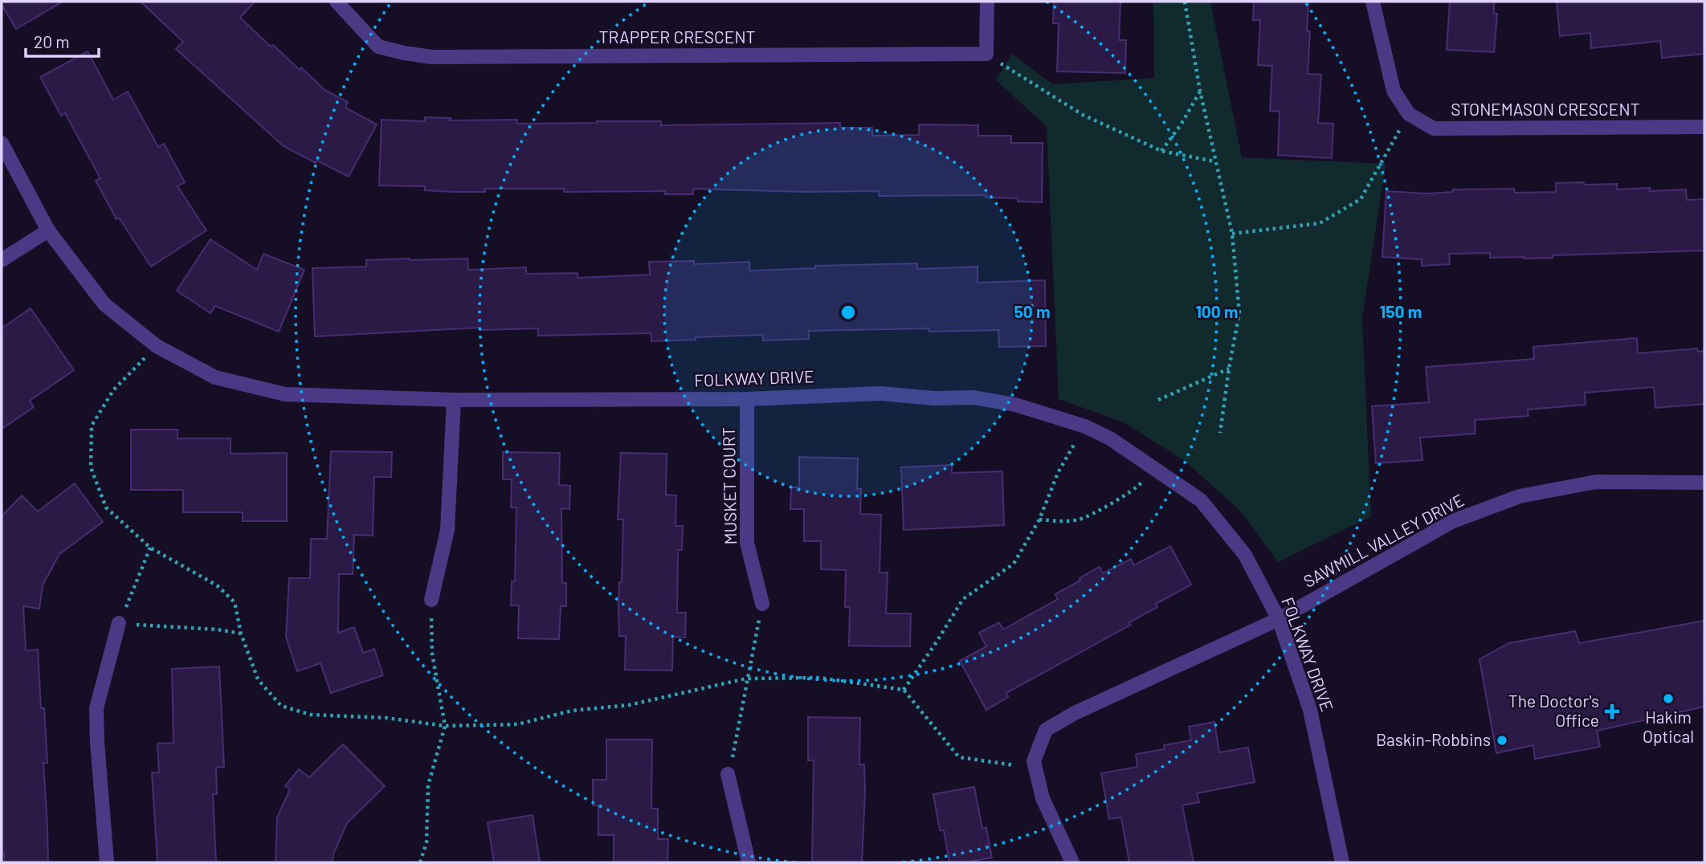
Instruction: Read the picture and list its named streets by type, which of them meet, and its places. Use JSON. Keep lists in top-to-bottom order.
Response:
{
  "streets": {
    "street": [
      "TRAPPER CRESCENT",
      "STONEMASON CRESCENT",
      "FOLKWAY DRIVE",
      "MUSKET COURT",
      "SAWMILL VALLEY DRIVE"
    ]
  },
  "crossings": [
    ["FOLKWAY DRIVE", "MUSKET COURT"],
    ["FOLKWAY DRIVE", "SAWMILL VALLEY DRIVE"]
  ],
  "places": {
    "other": ["Hakim Optical", "Baskin-Robbins"],
    "health": ["The Doctor's Office"]
  },
  "scale_bar": "20 m",
  "rings": ["50 m", "100 m", "150 m"]
}
